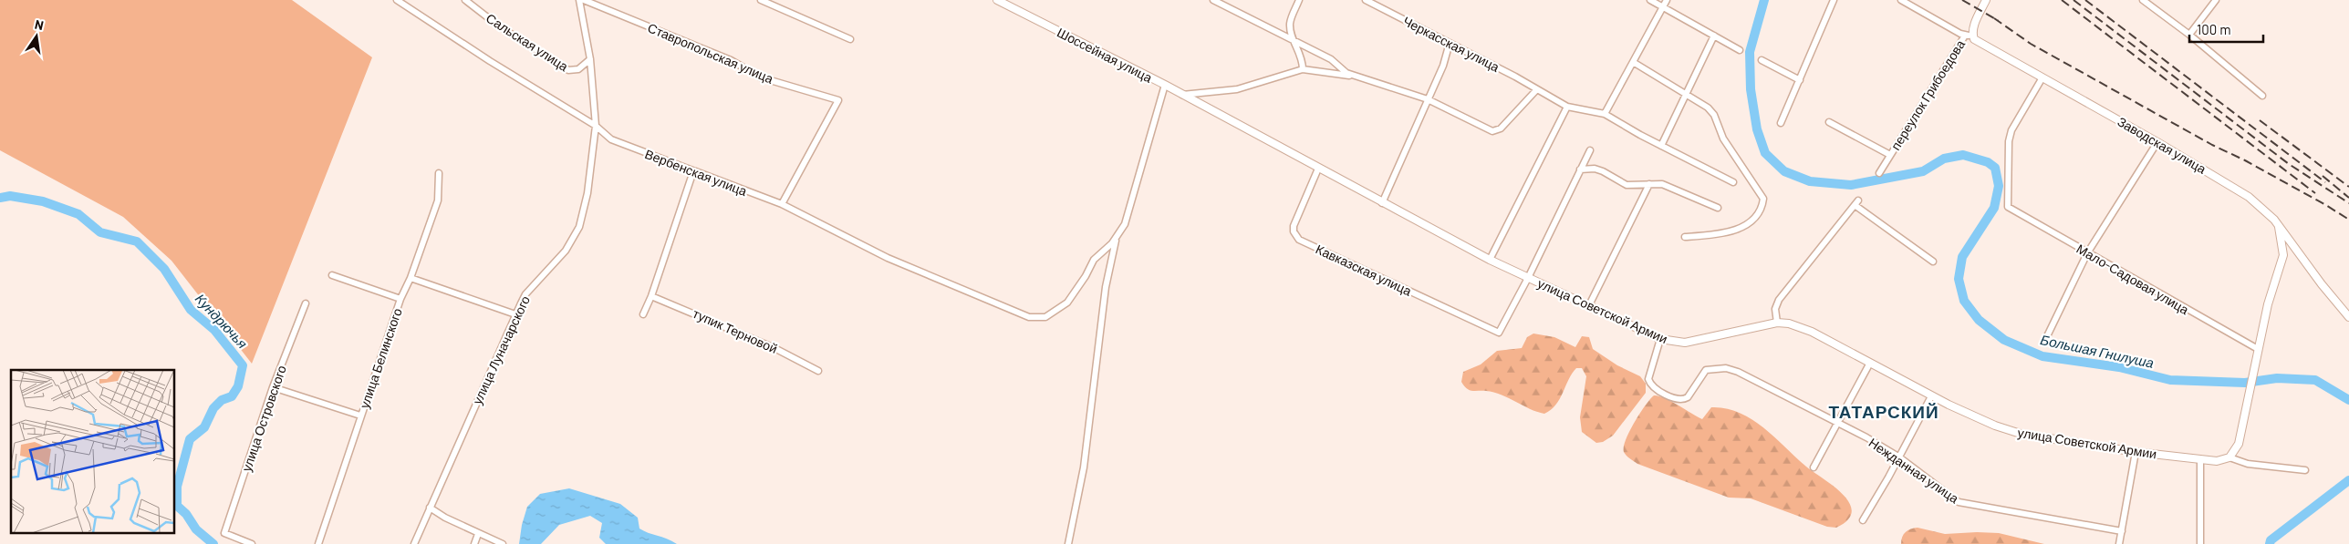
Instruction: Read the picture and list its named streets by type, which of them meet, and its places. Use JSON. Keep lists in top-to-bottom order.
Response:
{
  "streets": {
    "main road": ["Шоссейная улица", "Заводская улица", "улица Советской Армии"],
    "street": [
      "Сальская улица",
      "Черкасская улица",
      "Ставропольская улица",
      "переулок Грибоедова",
      "Вербенская улица",
      "Кавказская улица",
      "Мало-Садовая улица",
      "тупик Терновой",
      "улица Луначарского",
      "улица Белинского",
      "улица Островского",
      "Нежданная улица"
    ]
  },
  "crossings": [
    ["Сальская улица", "улица Луначарского"],
    ["Ставропольская улица", "Вербенская улица"],
    ["Шоссейная улица", "улица Советской Армии"],
    ["переулок Грибоедова", "Заводская улица"],
    ["Заводская улица", "Мало-Садовая улица"],
    ["Вербенская улица", "улица Луначарского"],
    ["Кавказская улица", "улица Советской Армии"],
    ["улица Советской Армии", "Нежданная улица"]
  ],
  "districts": ["ТАТАРСКИЙ"],
  "water": ["Кундрючья", "Большая Гнилуша"],
  "scale_bar": "100 m",
  "north": "top"
}
